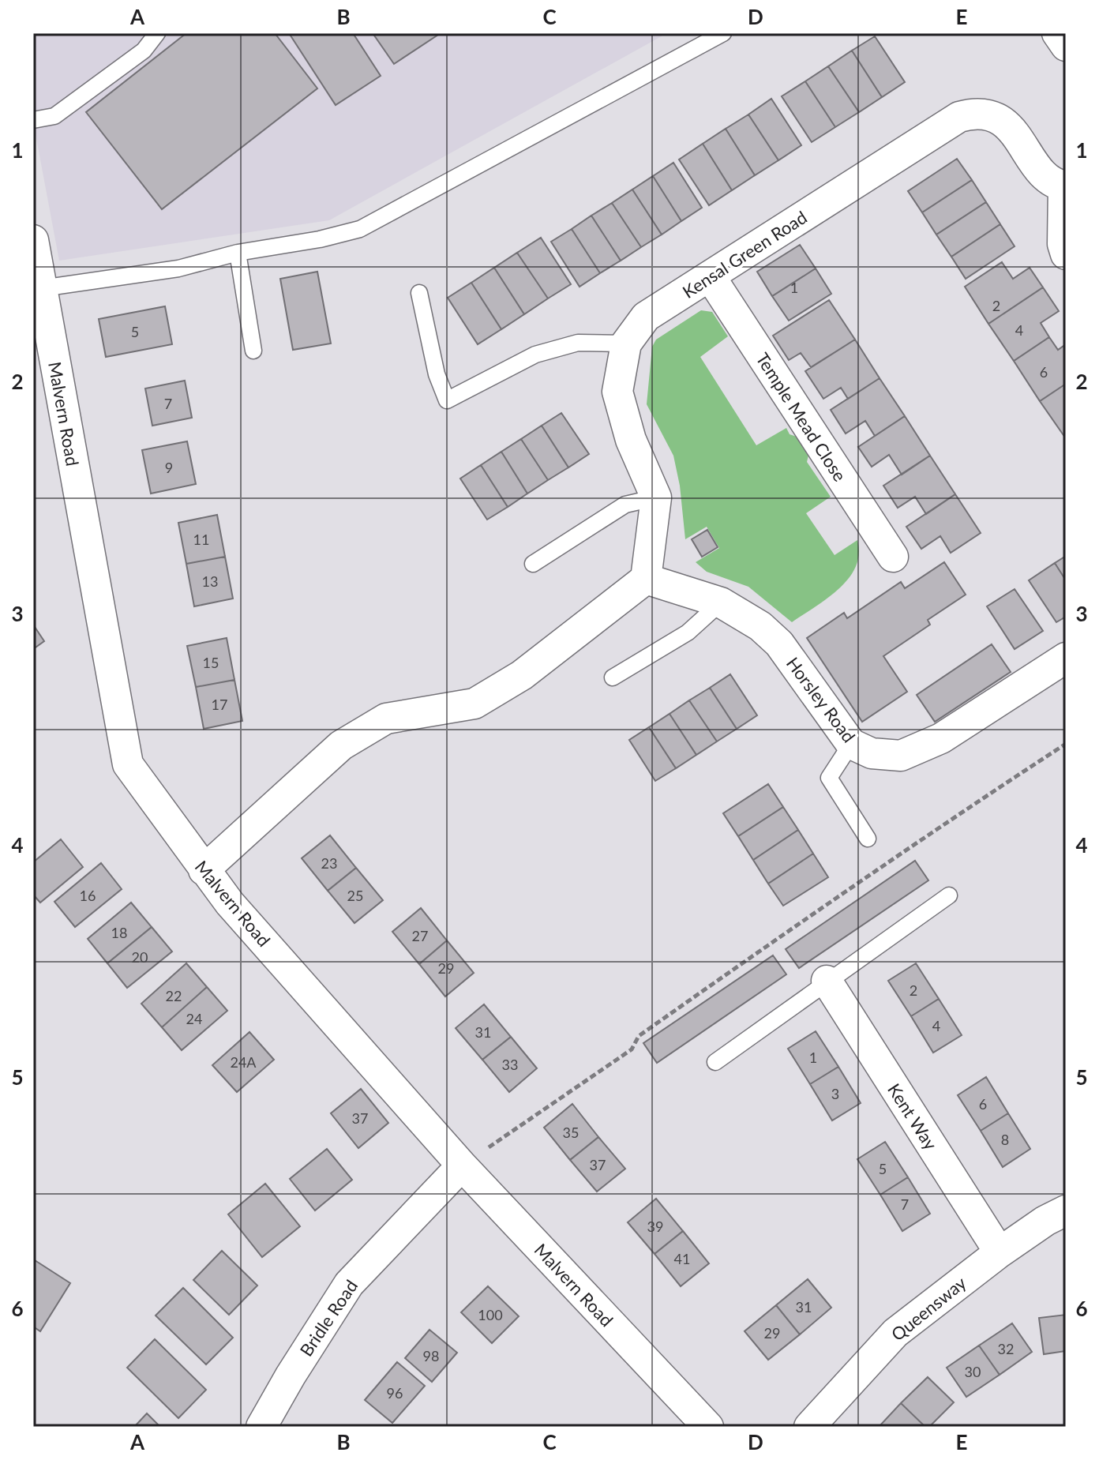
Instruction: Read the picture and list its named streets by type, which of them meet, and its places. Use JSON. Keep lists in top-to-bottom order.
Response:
{
  "streets": {
    "street": [
      "Kensal Green Road",
      "Malvern Road",
      "Temple Mead Close",
      "Horsley Road",
      "Kent Way",
      "Queensway",
      "Bridle Road"
    ]
  },
  "crossings": [
    ["Kensal Green Road", "Temple Mead Close"],
    ["Malvern Road", "Bridle Road"],
    ["Kent Way", "Queensway"]
  ],
  "house_numbers": [
    "1",
    "2",
    "4",
    "5",
    "6",
    "7",
    "9",
    "11",
    "13",
    "15",
    "17",
    "23",
    "16",
    "25",
    "18",
    "27",
    "20",
    "29",
    "2",
    "22",
    "24",
    "4",
    "31",
    "1",
    "24A",
    "33",
    "3",
    "6",
    "37",
    "35",
    "8",
    "37",
    "5",
    "7",
    "39",
    "41",
    "31",
    "100",
    "29",
    "32",
    "98",
    "30",
    "96"
  ],
  "grid": {
    "columns": [
      "A",
      "B",
      "C",
      "D",
      "E"
    ],
    "rows": [
      "1",
      "2",
      "3",
      "4",
      "5",
      "6"
    ]
  }
}
